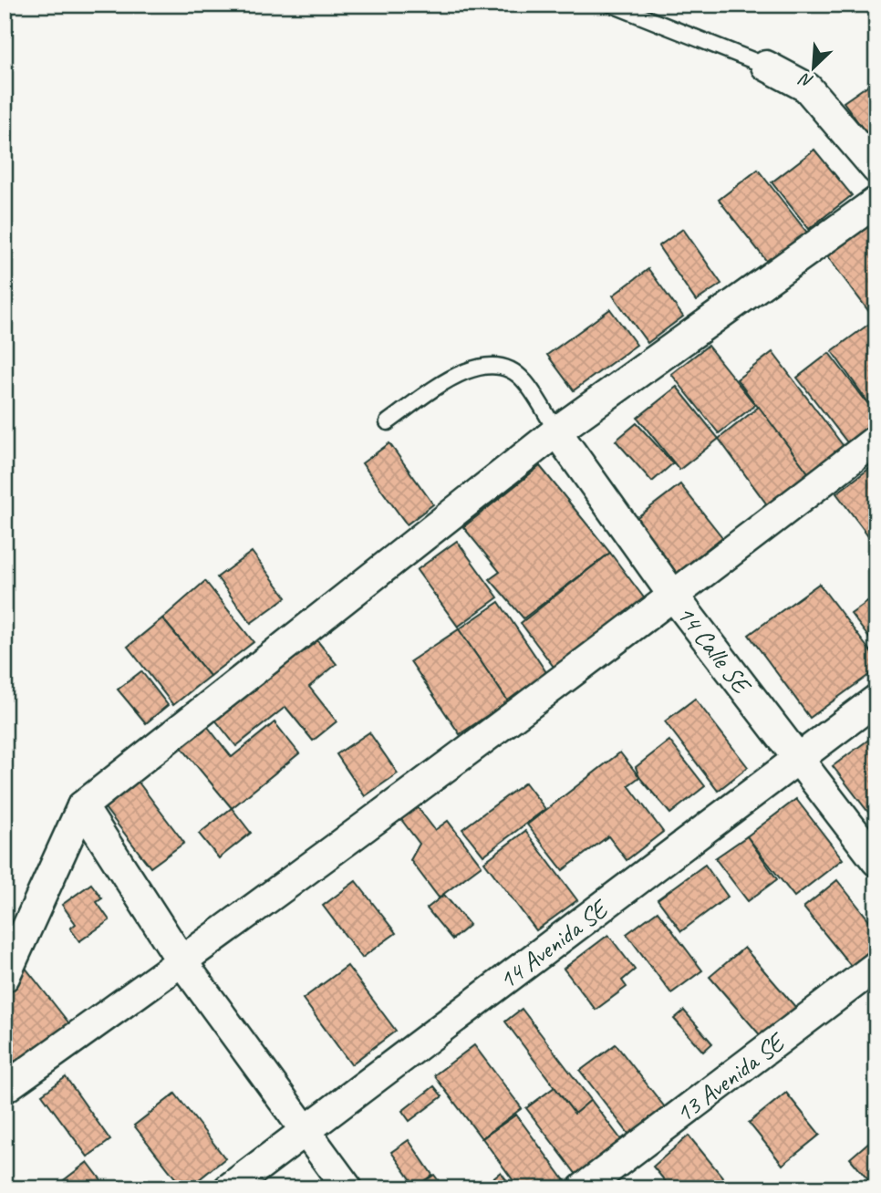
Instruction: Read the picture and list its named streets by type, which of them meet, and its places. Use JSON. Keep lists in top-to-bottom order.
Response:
{
  "streets": {
    "street": ["14 Calle SE", "14 Avenida SE", "13 Avenida SE"]
  },
  "crossings": [
    ["14 Calle SE", "14 Avenida SE"]
  ],
  "north": "bottom left"
}
